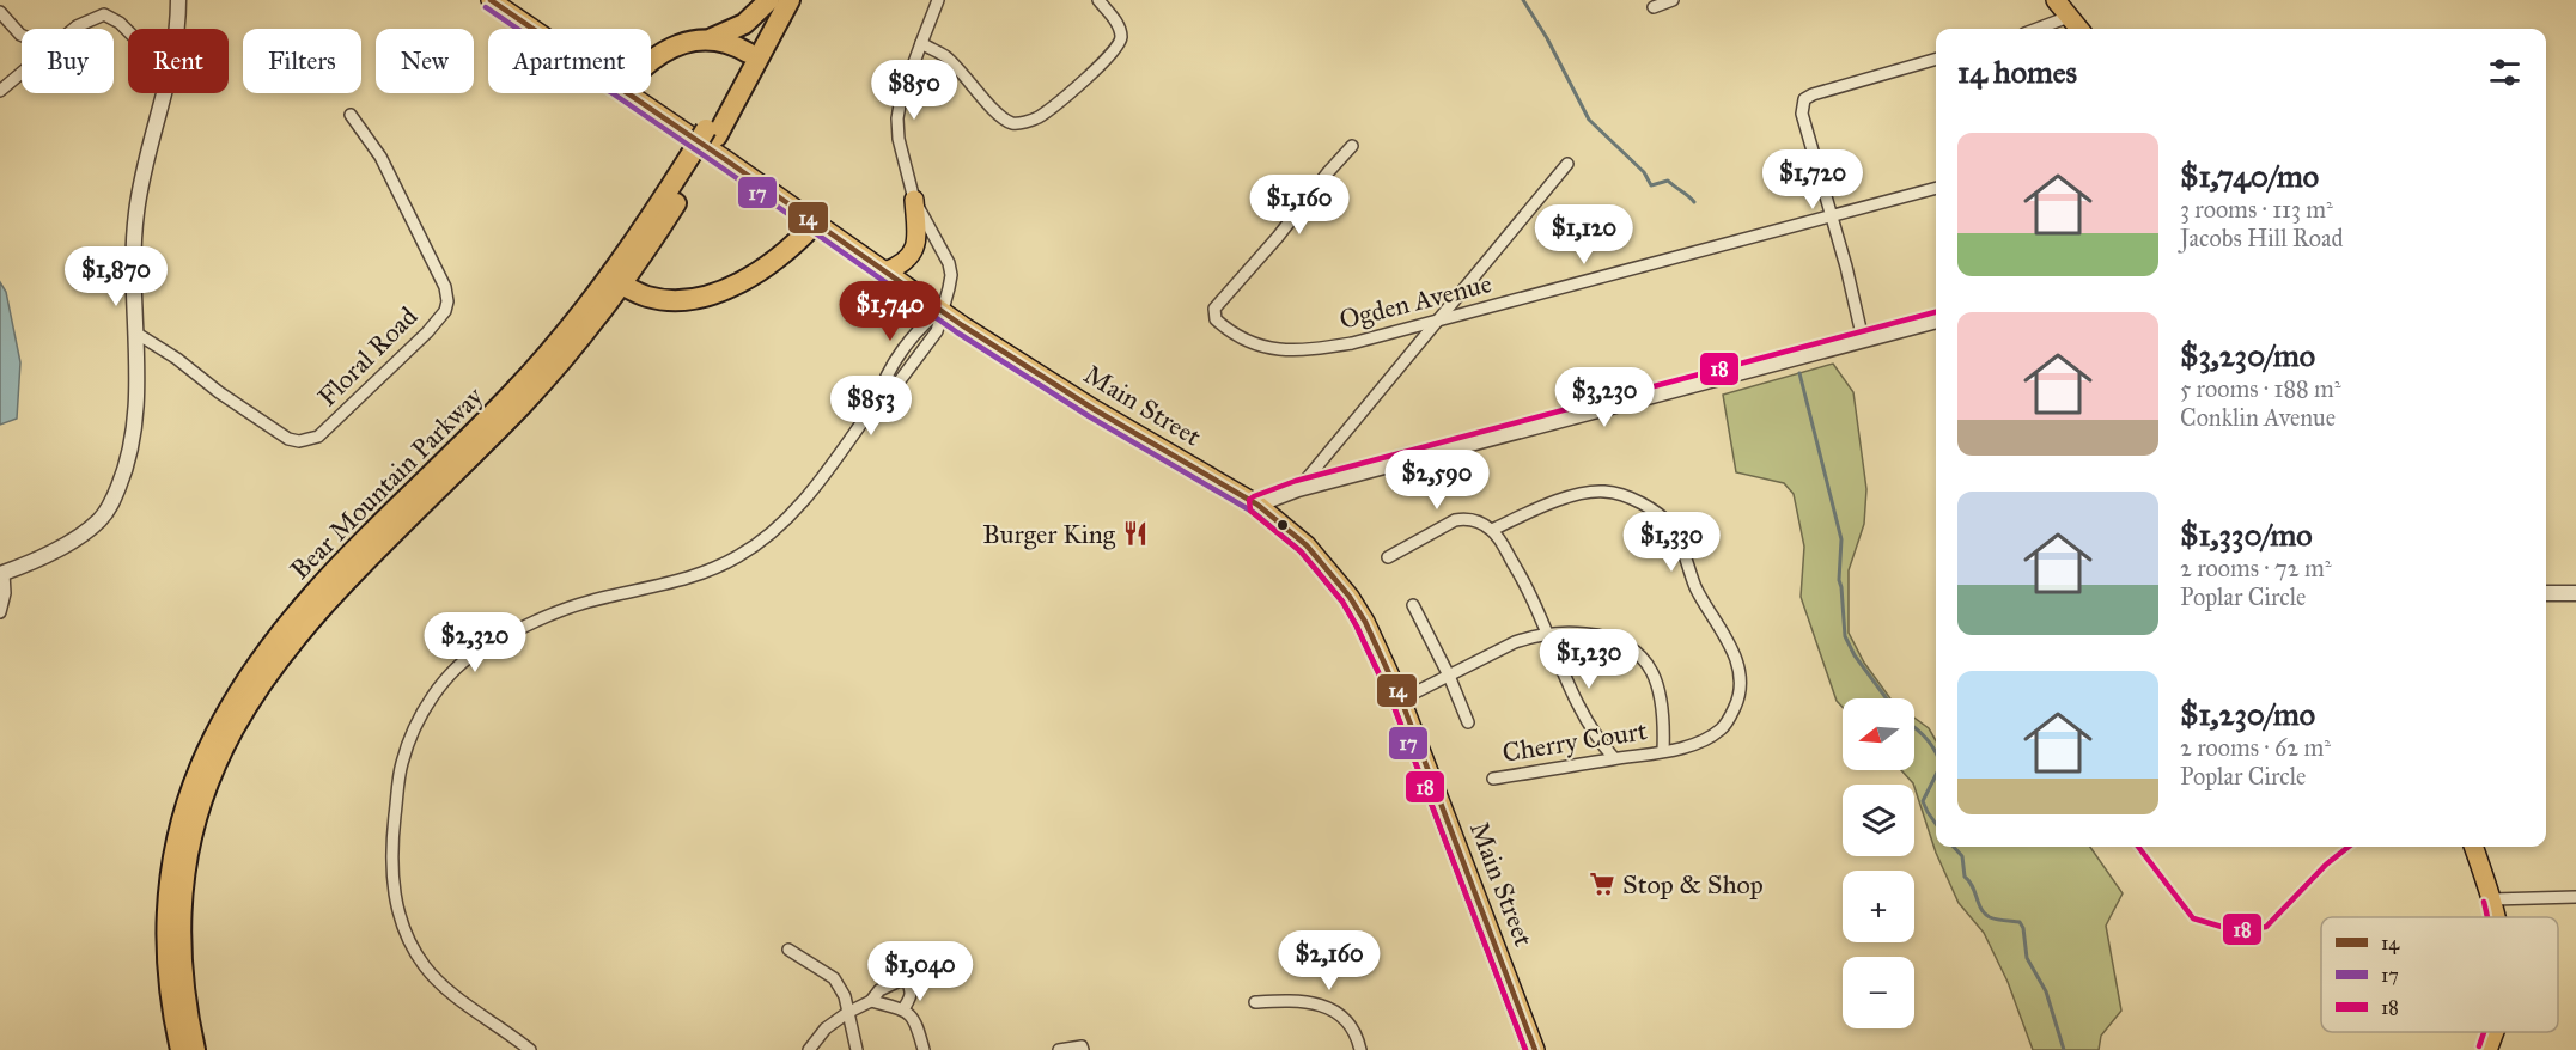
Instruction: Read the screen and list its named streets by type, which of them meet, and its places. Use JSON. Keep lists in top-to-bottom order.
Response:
{
  "streets": {
    "highway": ["Bear Mountain Parkway"],
    "main road": ["Main Street"],
    "street": ["Ogden Avenue", "Floral Road", "Cherry Court"]
  },
  "places": {
    "restaurant": ["Burger King"],
    "supermarket": ["Stop & Shop"]
  },
  "lines": ["transit line 14", "transit line 17", "transit line 18"],
  "legend": ["14", "17", "18"],
  "north": "left",
  "page": {
    "chip": [
      "Buy",
      "Rent",
      "Filters",
      "New",
      "Apartment"
    ],
    "heading": "14 homes",
    "price": [
      "$850",
      "$1,720",
      "$1,160",
      "$1,120",
      "$1,870",
      "$1,740",
      "$3,230",
      "$853",
      "$2,590",
      "$1,330",
      "$2,320",
      "$1,230",
      "$2,160",
      "$1,040"
    ],
    "list": [
      {
        "name": "$1,740/mo",
        "note": "3 rooms · 113 m² · Jacobs Hill Road"
      },
      {
        "name": "$3,230/mo",
        "note": "5 rooms · 188 m² · Conklin Avenue"
      },
      {
        "name": "$1,330/mo",
        "note": "2 rooms · 72 m² · Poplar Circle"
      },
      {
        "name": "$1,230/mo",
        "note": "2 rooms · 62 m² · Poplar Circle"
      }
    ],
    "map_buttons": ["+", "−"]
  }
}
